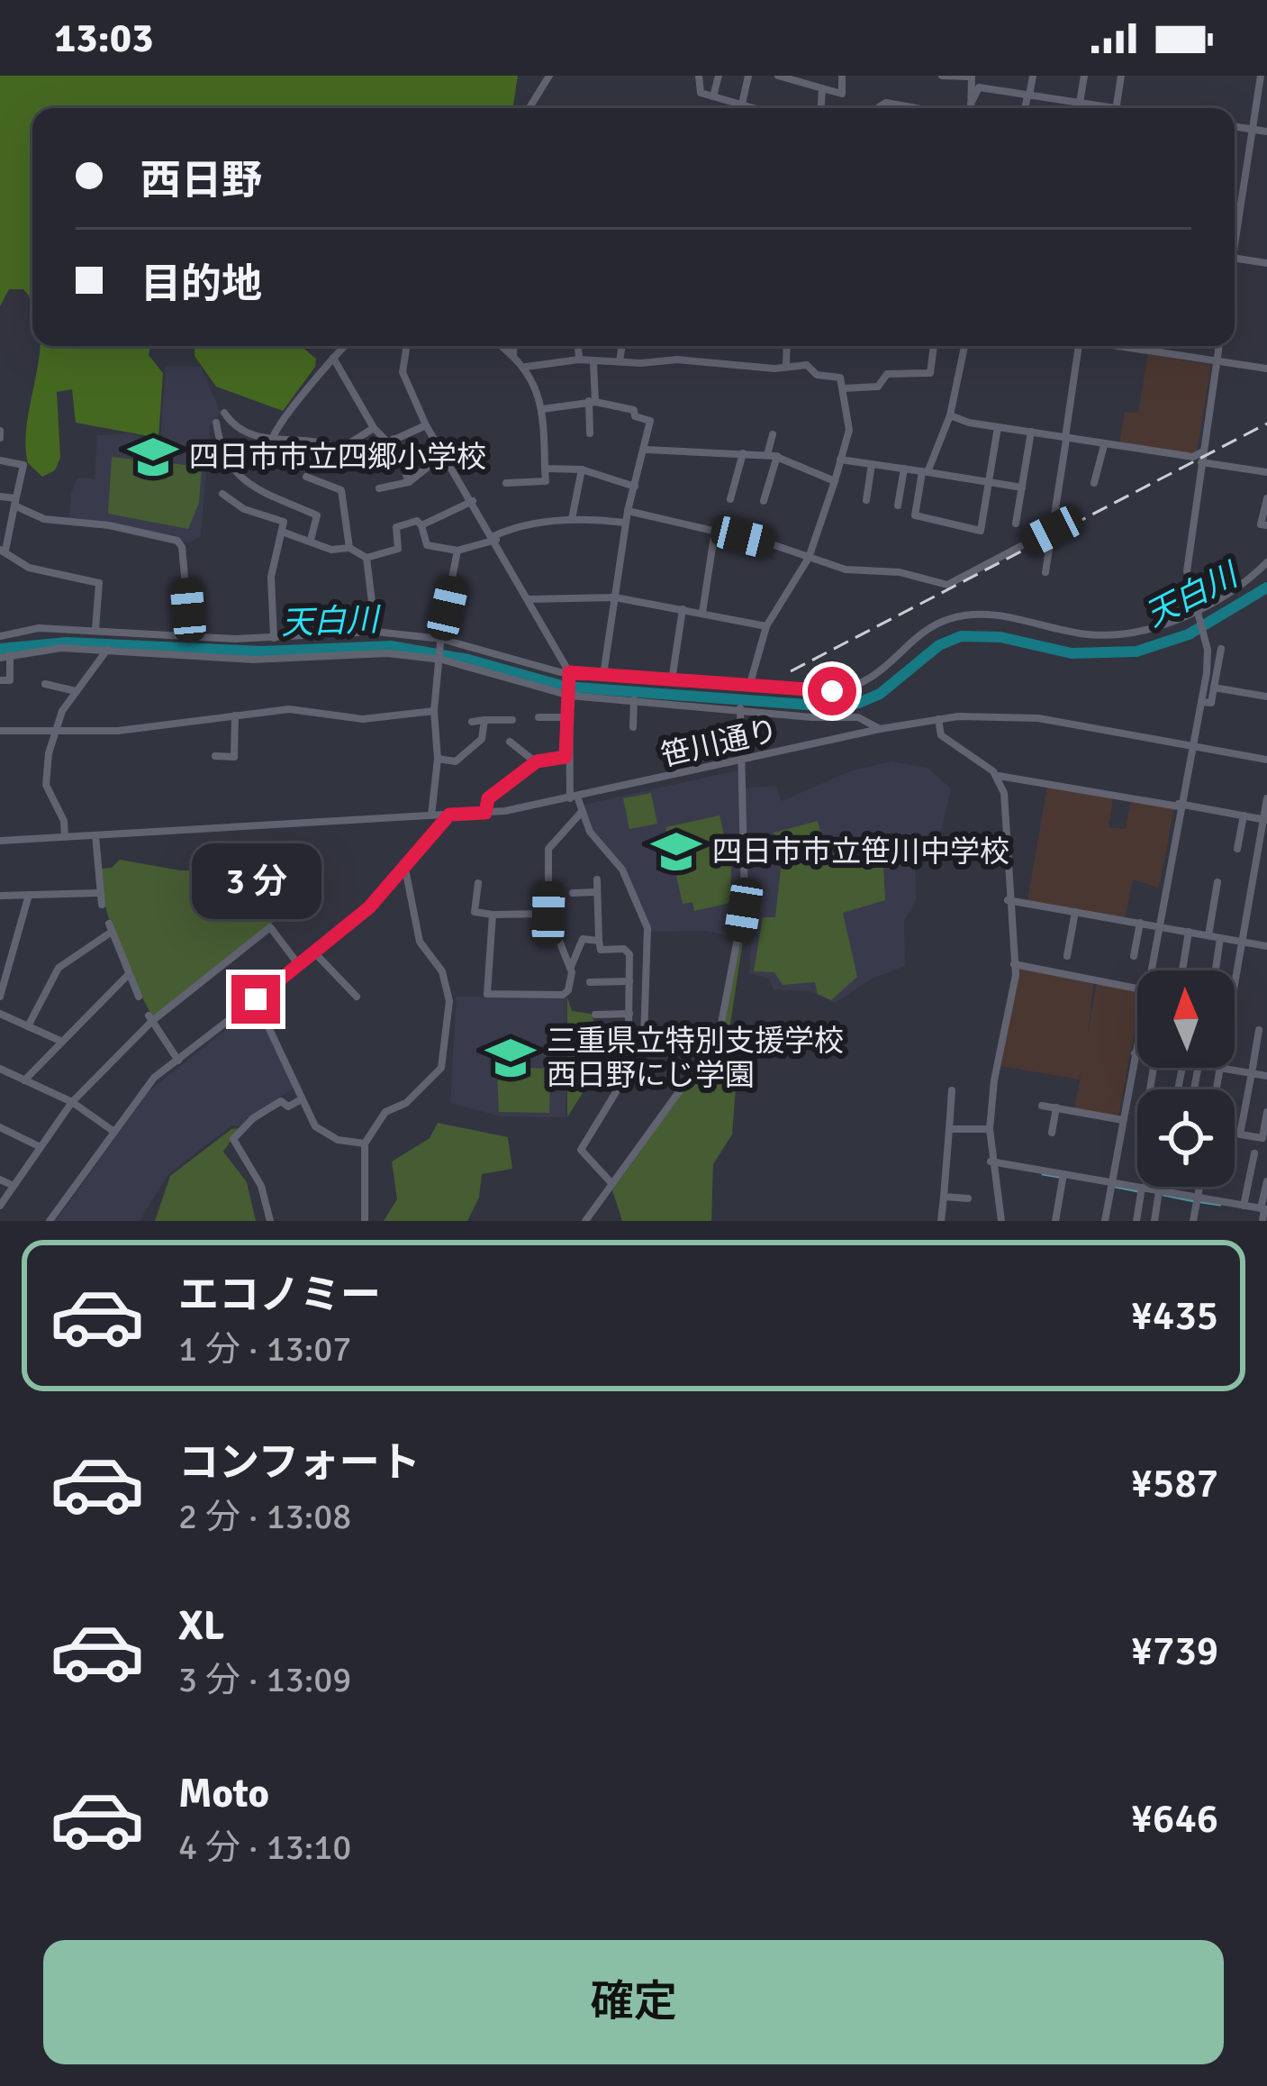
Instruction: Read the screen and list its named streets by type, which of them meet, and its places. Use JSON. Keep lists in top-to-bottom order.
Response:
{
  "streets": {
    "street": ["笹川通り"]
  },
  "water": ["天白川"],
  "places": {
    "school or university": ["四日市市立四郷小学校", "四日市市立笹川中学校", "三重県立特別支援学校 西日野にじ学園"]
  },
  "north": "top",
  "page": {
    "status": "13:03",
    "banner": ["西日野", "目的地"],
    "bubble": "3 分",
    "list": [
      {
        "name": "エコノミー",
        "note": "1 分 · 13:07",
        "value": "¥435"
      },
      {
        "name": "コンフォート",
        "note": "2 分 · 13:08",
        "value": "¥587"
      },
      {
        "name": "XL",
        "note": "3 分 · 13:09",
        "value": "¥739"
      },
      {
        "name": "Moto",
        "note": "4 分 · 13:10",
        "value": "¥646"
      }
    ],
    "buttons": "確定"
  }
}
